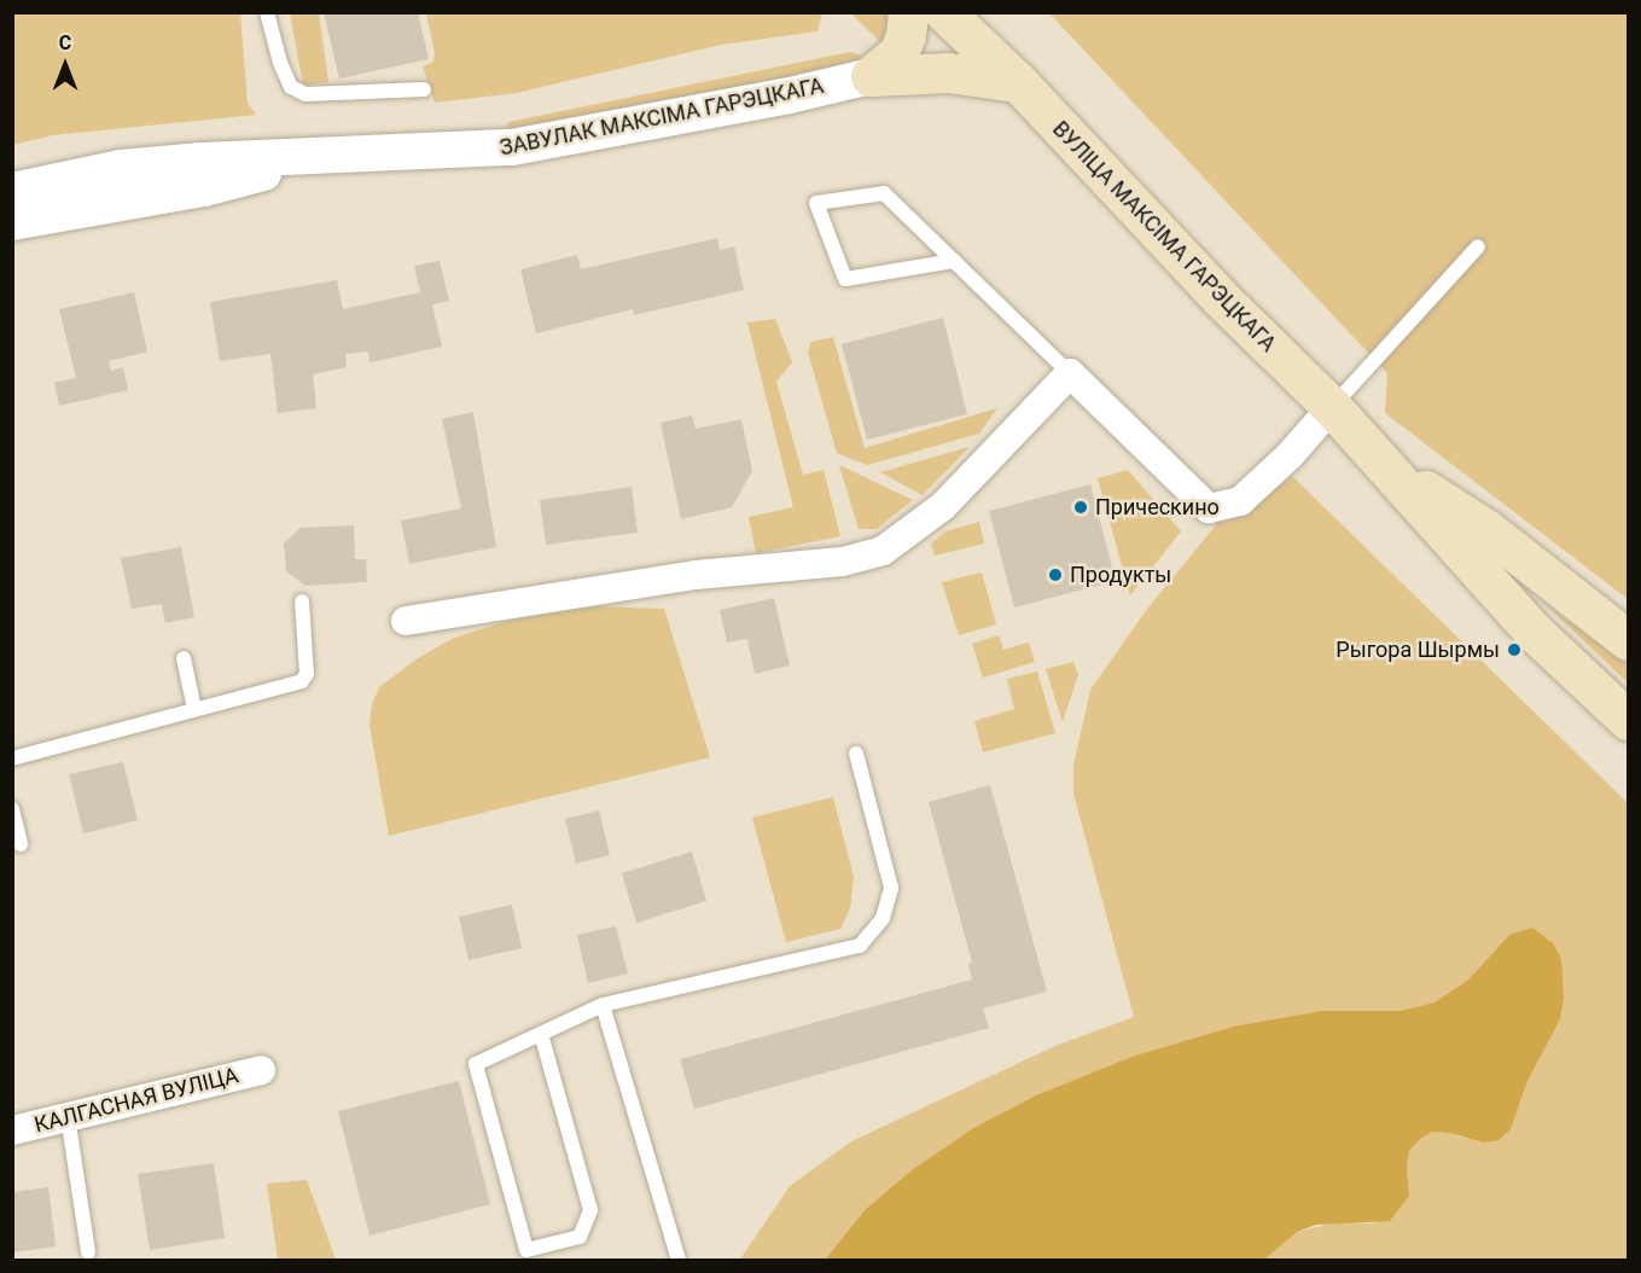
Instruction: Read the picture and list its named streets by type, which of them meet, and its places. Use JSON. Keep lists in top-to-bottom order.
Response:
{
  "streets": {
    "main road": ["ВУЛІЦА МАКСІМА ГАРЭЦКАГА"],
    "street": ["ЗАВУЛАК МАКСІМА ГАРЭЦКАГА", "КАЛГАСНАЯ ВУЛІЦА"]
  },
  "places": ["Прическино", "Продукты", "Рыгора Шырмы"],
  "north": "top"
}
